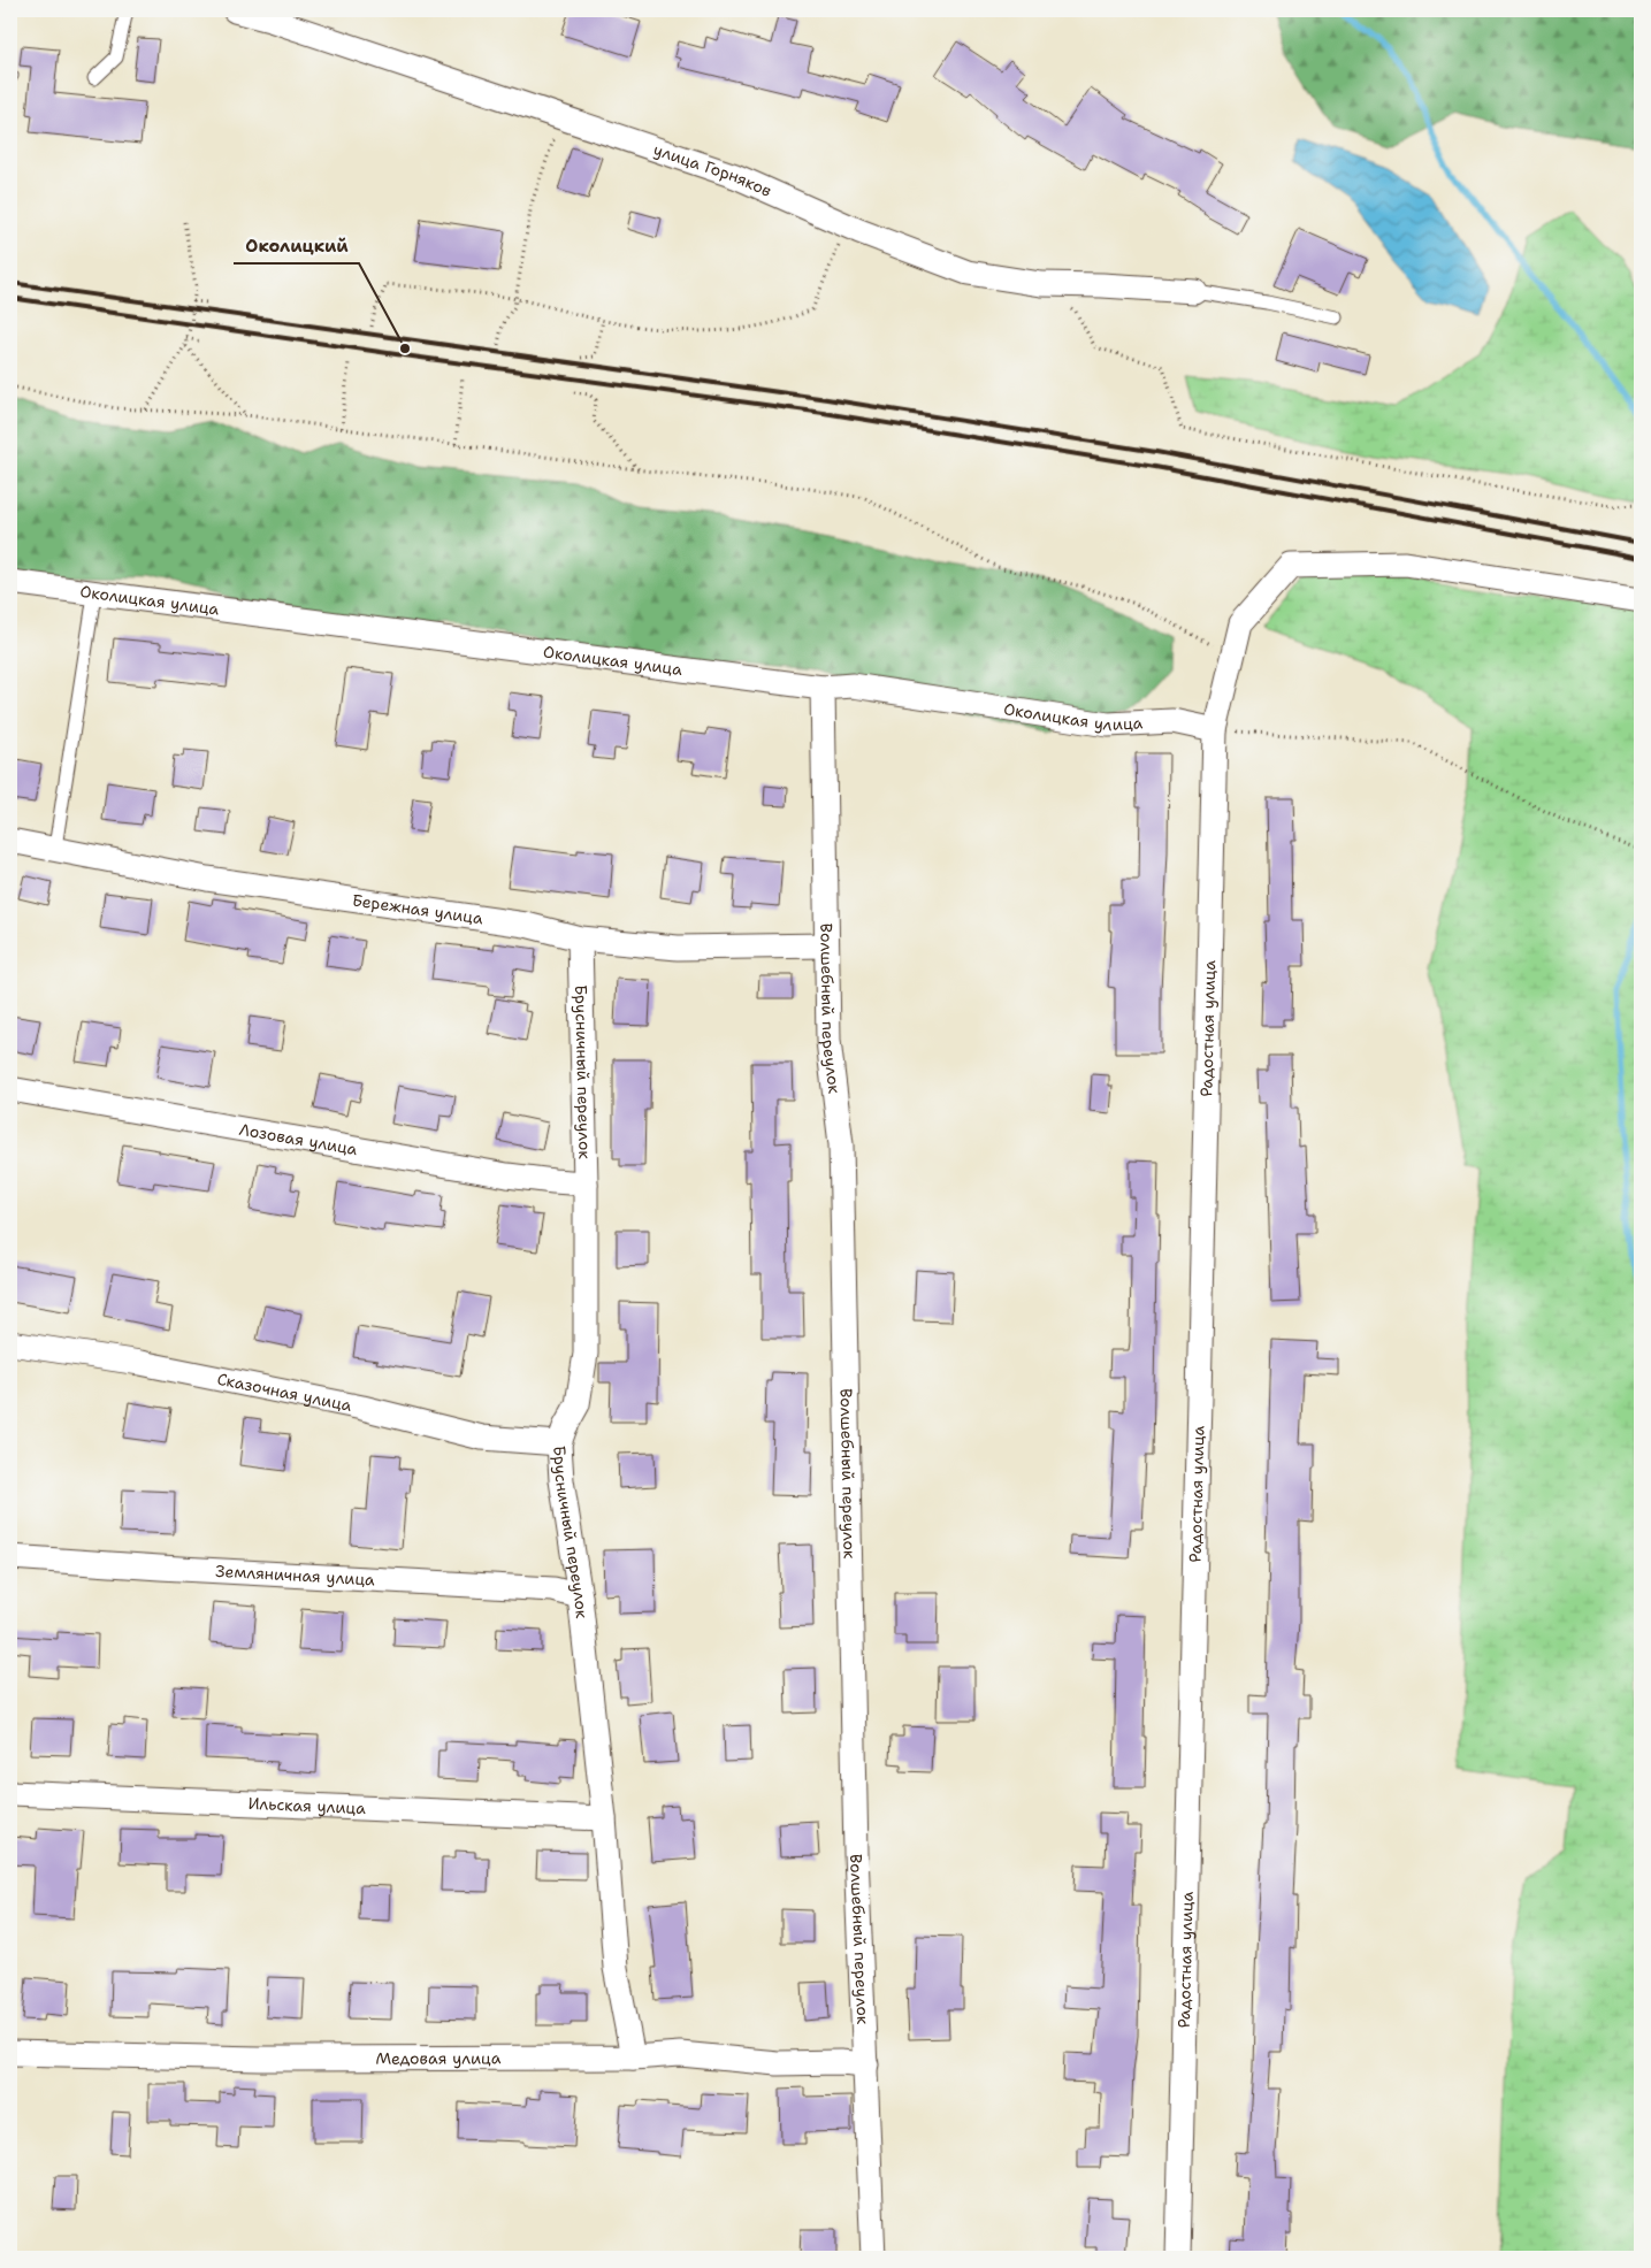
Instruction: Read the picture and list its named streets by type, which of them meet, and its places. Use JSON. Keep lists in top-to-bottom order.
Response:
{
  "streets": {
    "street": [
      "улица Горняков",
      "Околицкая улица",
      "Бережная улица",
      "Волшебный переулок",
      "Радостная улица",
      "Брусничный переулок",
      "Лозовая улица",
      "Сказочная улица",
      "Земляничная улица",
      "Ильская улица",
      "Медовая улица"
    ]
  },
  "crossings": [
    ["Околицкая улица", "Волшебный переулок"],
    ["Околицкая улица", "Радостная улица"],
    ["Бережная улица", "Волшебный переулок"],
    ["Бережная улица", "Брусничный переулок"],
    ["Волшебный переулок", "Медовая улица"],
    ["Брусничный переулок", "Лозовая улица"],
    ["Брусничный переулок", "Сказочная улица"],
    ["Брусничный переулок", "Земляничная улица"],
    ["Брусничный переулок", "Ильская улица"],
    ["Брусничный переулок", "Медовая улица"]
  ],
  "places": ["Околицкий"]
}
